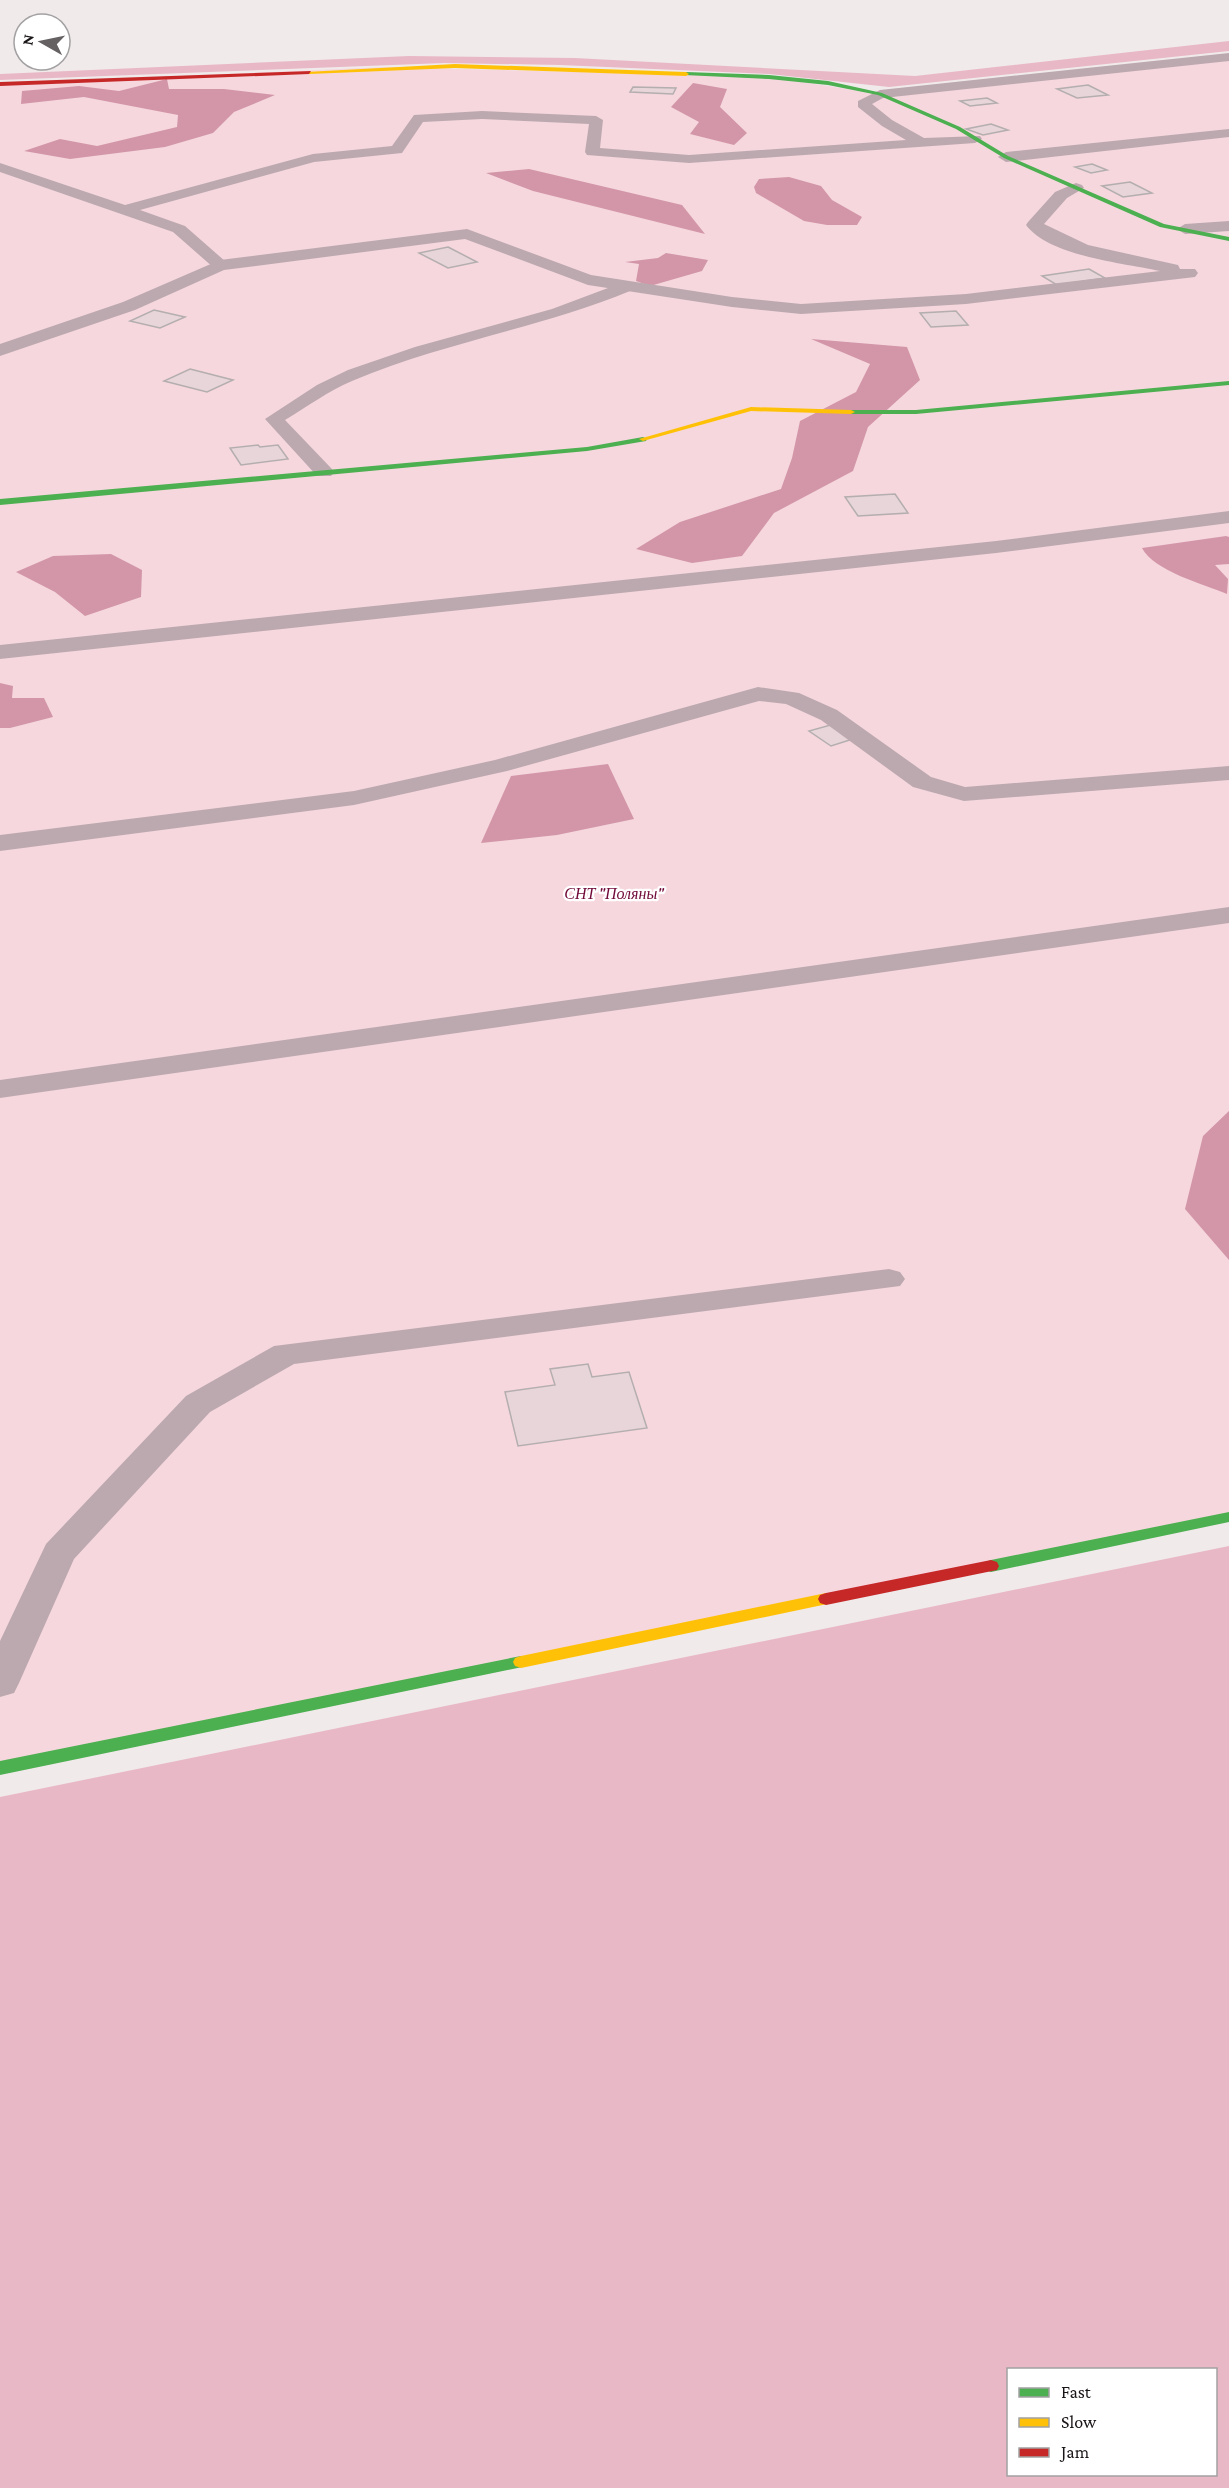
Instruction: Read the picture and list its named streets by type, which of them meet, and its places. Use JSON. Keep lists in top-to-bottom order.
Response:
{
  "parks": ["СНТ \"Поляны\""],
  "legend": ["Fast", "Slow", "Jam"],
  "north": "left"
}
